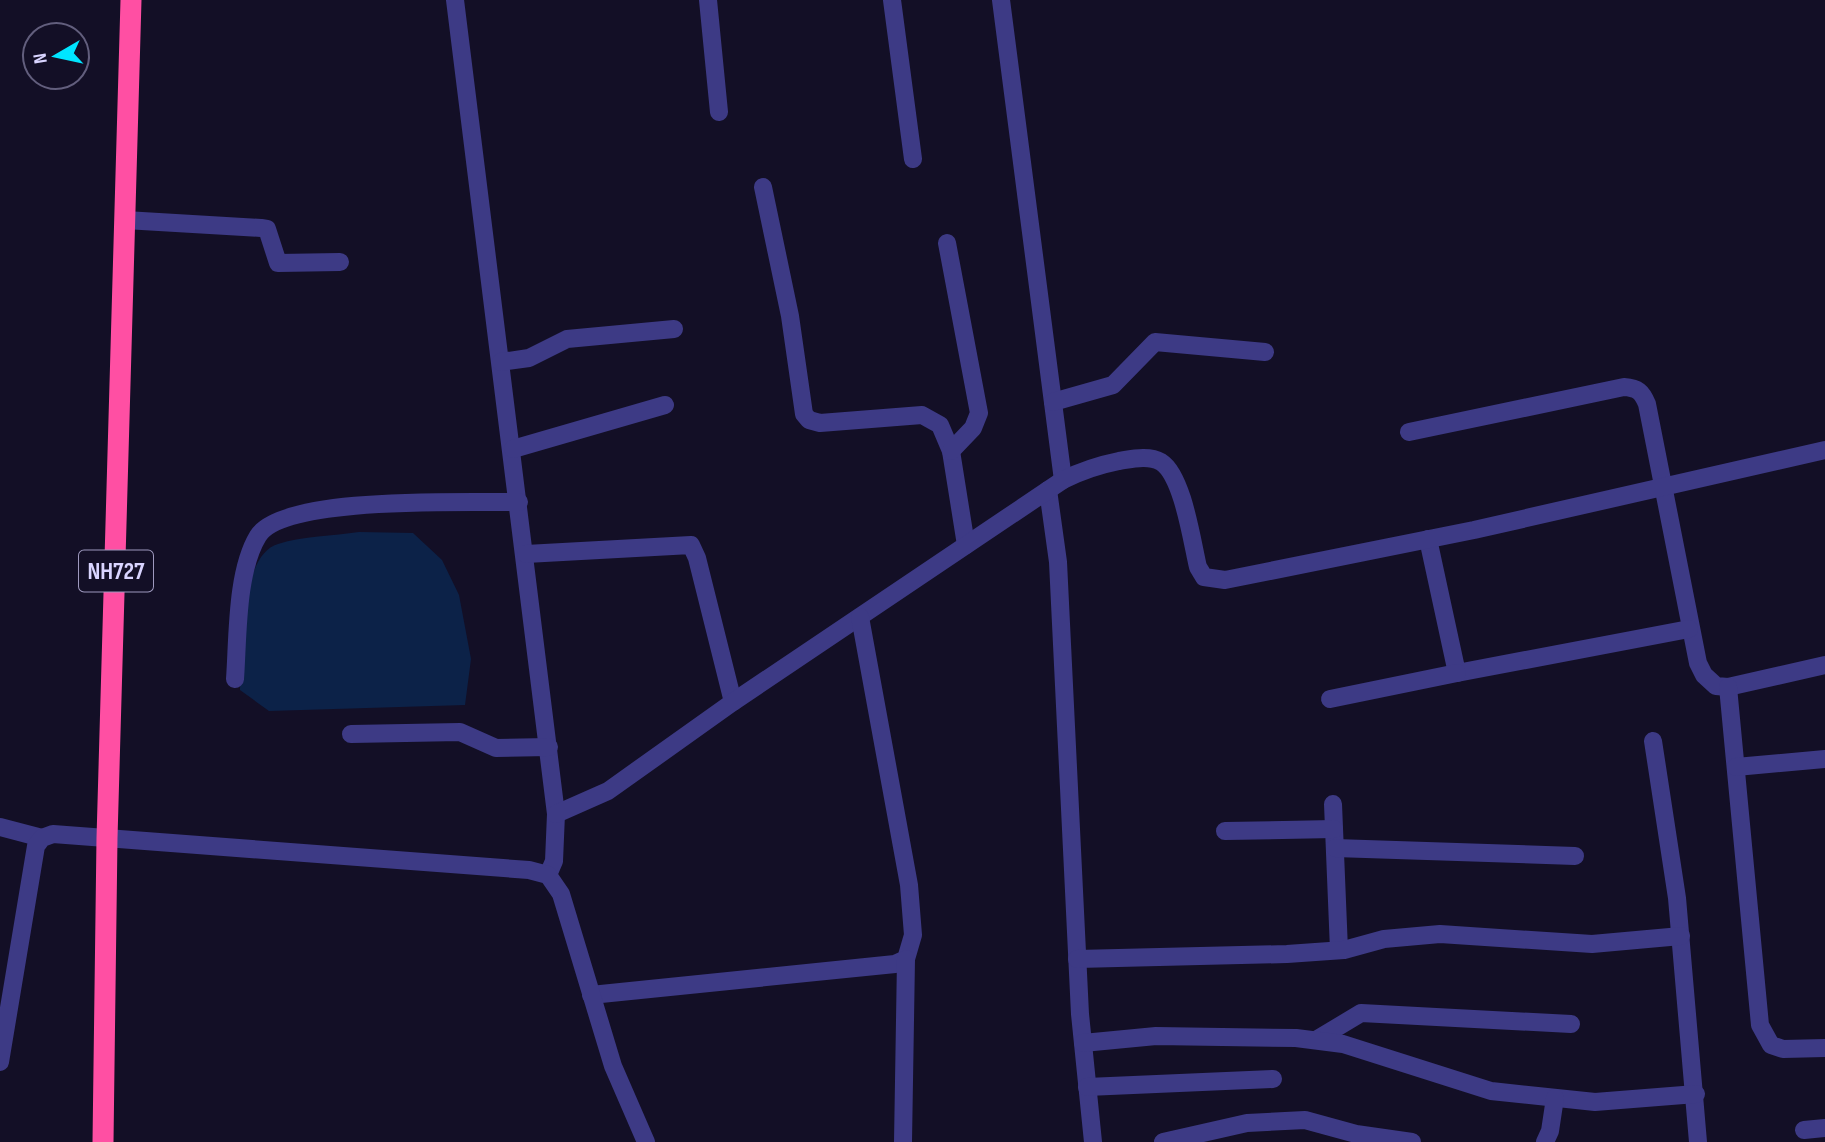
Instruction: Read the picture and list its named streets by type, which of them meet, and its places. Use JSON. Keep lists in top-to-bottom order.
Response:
{
  "streets": {
    "highway": ["NH727"]
  },
  "north": "left"
}
